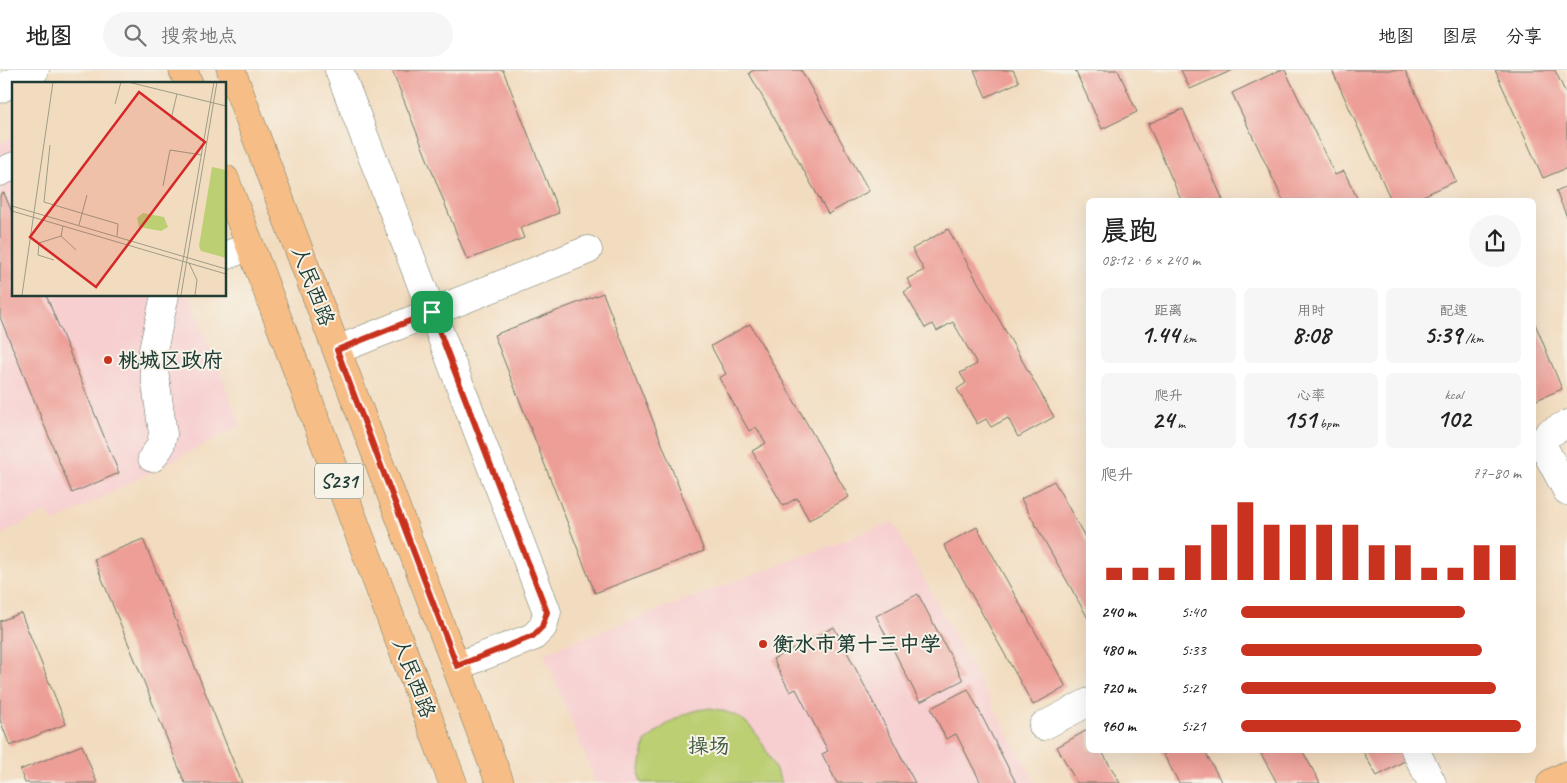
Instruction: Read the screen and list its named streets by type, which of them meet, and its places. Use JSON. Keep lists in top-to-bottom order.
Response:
{
  "streets": {
    "main road": ["人民西路", "S231"]
  },
  "parks": ["操场"],
  "places": ["桃城区政府", "衡水市第十三中学"],
  "page": {
    "header": "地图",
    "search": "搜索地点",
    "nav": ["地图", "图层", "分享"],
    "heading": ["晨跑", "08:12 · 6 × 240 m"],
    "stats": [
      ["距离", "1.44 km"],
      ["用时", "8:08"],
      ["配速", "5:39 /km"],
      ["爬升", "24 m"],
      ["心率", "151 bpm"],
      ["kcal", "102"]
    ],
    "chart": ["爬升", "77–80 m"],
    "list": [
      {
        "name": "240 m",
        "note": "5:40"
      },
      {
        "name": "480 m",
        "note": "5:33"
      },
      {
        "name": "720 m",
        "note": "5:29"
      },
      {
        "name": "960 m",
        "note": "5:21"
      }
    ]
  }
}
